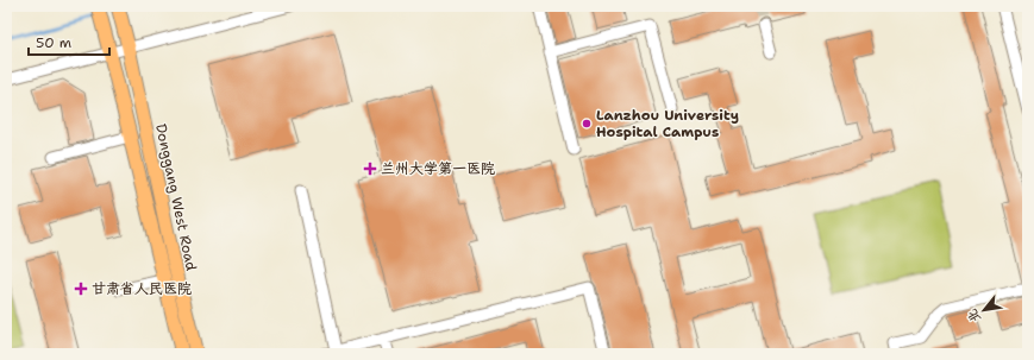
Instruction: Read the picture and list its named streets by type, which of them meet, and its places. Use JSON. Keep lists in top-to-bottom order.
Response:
{
  "streets": {
    "main road": ["Donggang West Road"]
  },
  "places": {
    "other": ["Lanzhou University Hospital Campus"],
    "health": ["兰州大学第一医院", "甘肃省人民医院"]
  },
  "scale_bar": "50 m",
  "north": "bottom left"
}
